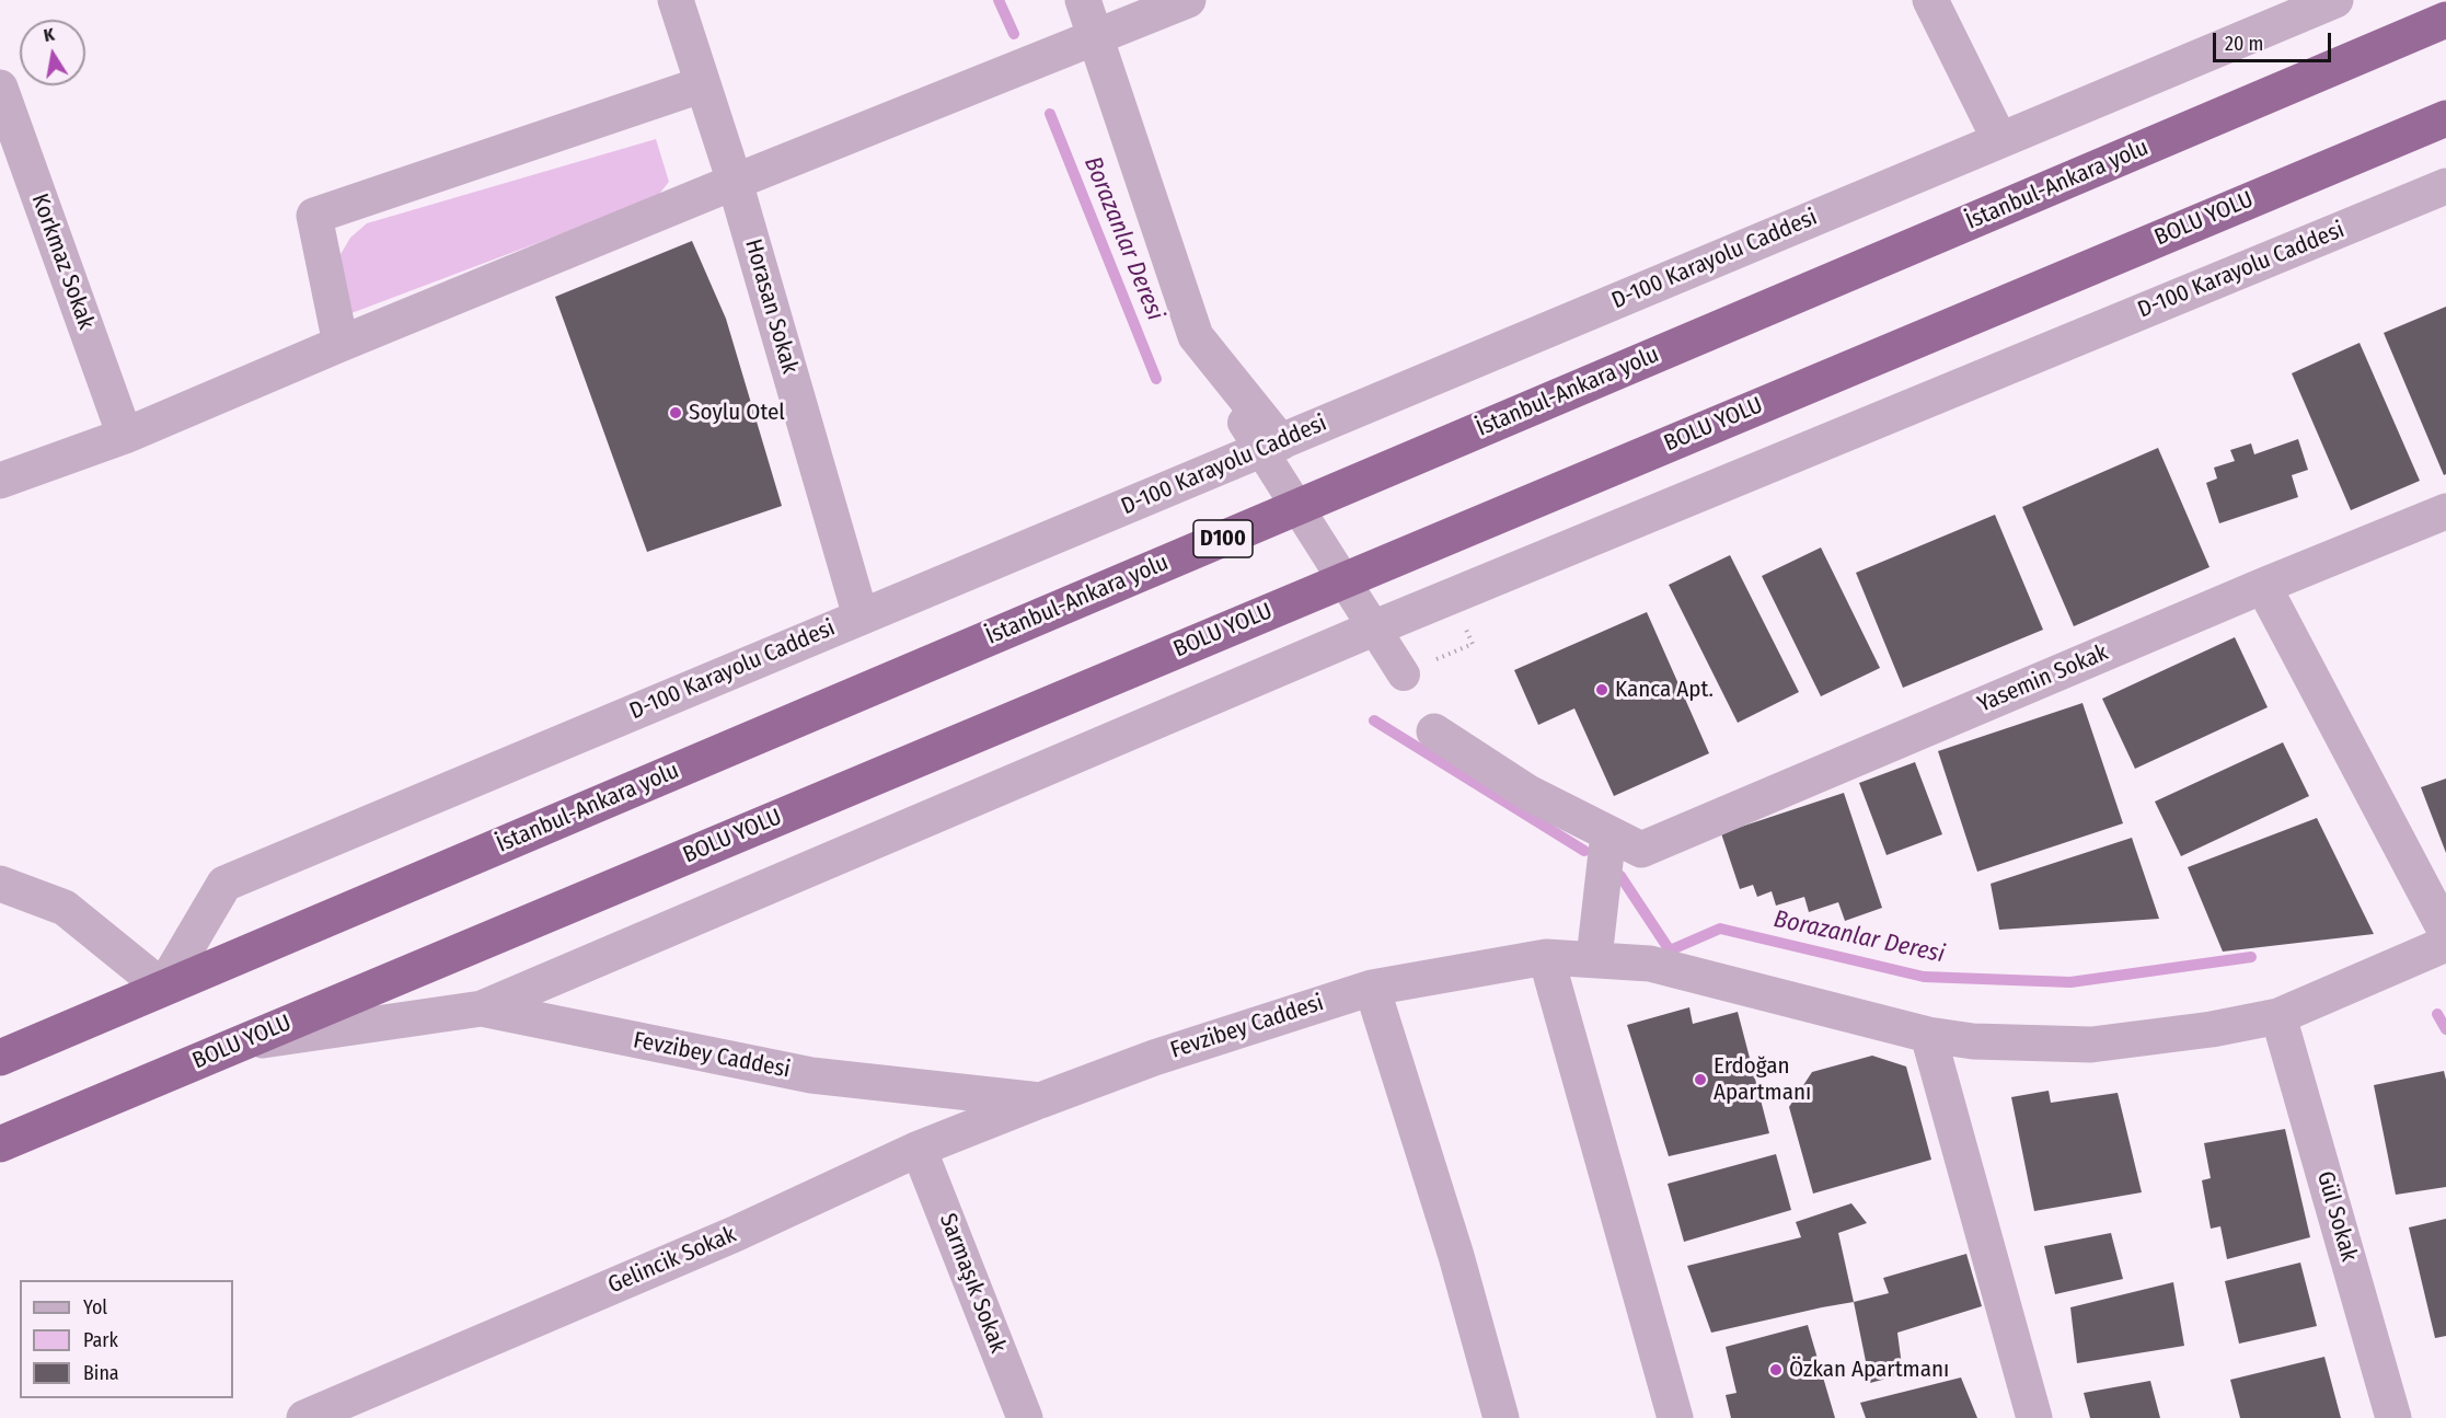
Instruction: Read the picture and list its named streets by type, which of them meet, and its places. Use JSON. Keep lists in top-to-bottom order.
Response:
{
  "streets": {
    "highway": ["İstanbul-Ankara yolu", "BOLU YOLU", "D100"],
    "street": [
      "D-100 Karayolu Caddesi",
      "Korkmaz Sokak",
      "Horasan Sokak",
      "Yasemin Sokak",
      "Fevzibey Caddesi",
      "Gül Sokak",
      "Gelincik Sokak",
      "Sarmaşık Sokak"
    ]
  },
  "crossings": [
    ["İstanbul-Ankara yolu", "D-100 Karayolu Caddesi"],
    ["BOLU YOLU", "D-100 Karayolu Caddesi"],
    ["D-100 Karayolu Caddesi", "Horasan Sokak"],
    ["D-100 Karayolu Caddesi", "Fevzibey Caddesi"],
    ["Fevzibey Caddesi", "Gül Sokak"],
    ["Fevzibey Caddesi", "Gelincik Sokak"],
    ["Gelincik Sokak", "Sarmaşık Sokak"]
  ],
  "water": ["Borazanlar Deresi"],
  "places": [
    "Soylu Otel",
    "Kanca Apt.",
    "Erdoğan Apartmanı",
    "Özkan Apartmanı"
  ],
  "legend": ["Yol", "Park", "Bina"],
  "scale_bar": "20 m",
  "north": "top"
}
